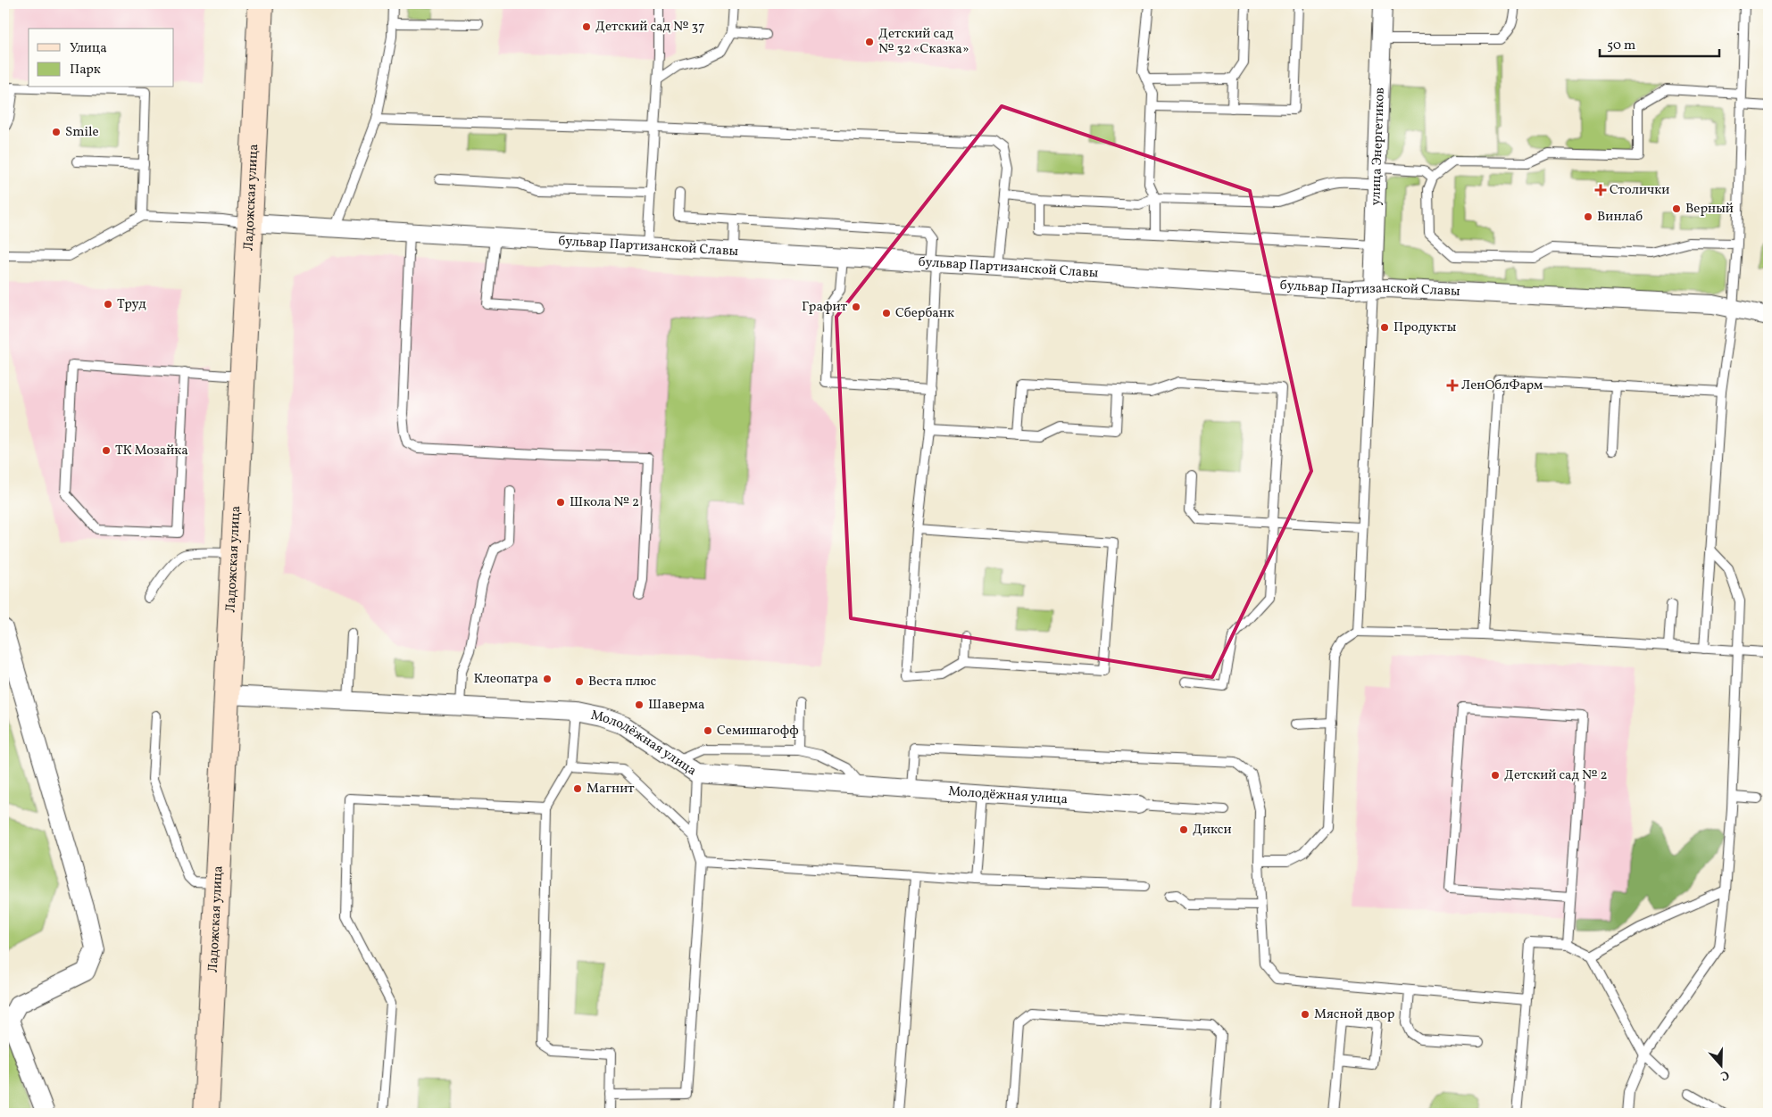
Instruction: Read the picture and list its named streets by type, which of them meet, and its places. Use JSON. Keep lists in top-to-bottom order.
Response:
{
  "streets": {
    "street": [
      "улица Энергетиков",
      "Ладожская улица",
      "бульвар Партизанской Славы",
      "Молодёжная улица"
    ]
  },
  "crossings": [
    ["улица Энергетиков", "бульвар Партизанской Славы"],
    ["Ладожская улица", "бульвар Партизанской Славы"],
    ["Ладожская улица", "Молодёжная улица"]
  ],
  "places": {
    "other": [
      "Детский сад № 37",
      "Детский сад № 32 «Сказка»",
      "Smile",
      "Верный",
      "Винлаб",
      "Труд",
      "Графит",
      "Сбербанк",
      "Продукты",
      "ТК Мозайка",
      "Школа № 2",
      "Клеопатра",
      "Веста плюс",
      "Шаверма",
      "Семишагофф",
      "Детский сад № 2",
      "Магнит",
      "Дикси",
      "Мясной двор"
    ],
    "health": ["Столички", "ЛенОблФарм"]
  },
  "legend": ["Улица", "Парк"],
  "scale_bar": "50 m",
  "north": "bottom"
}
